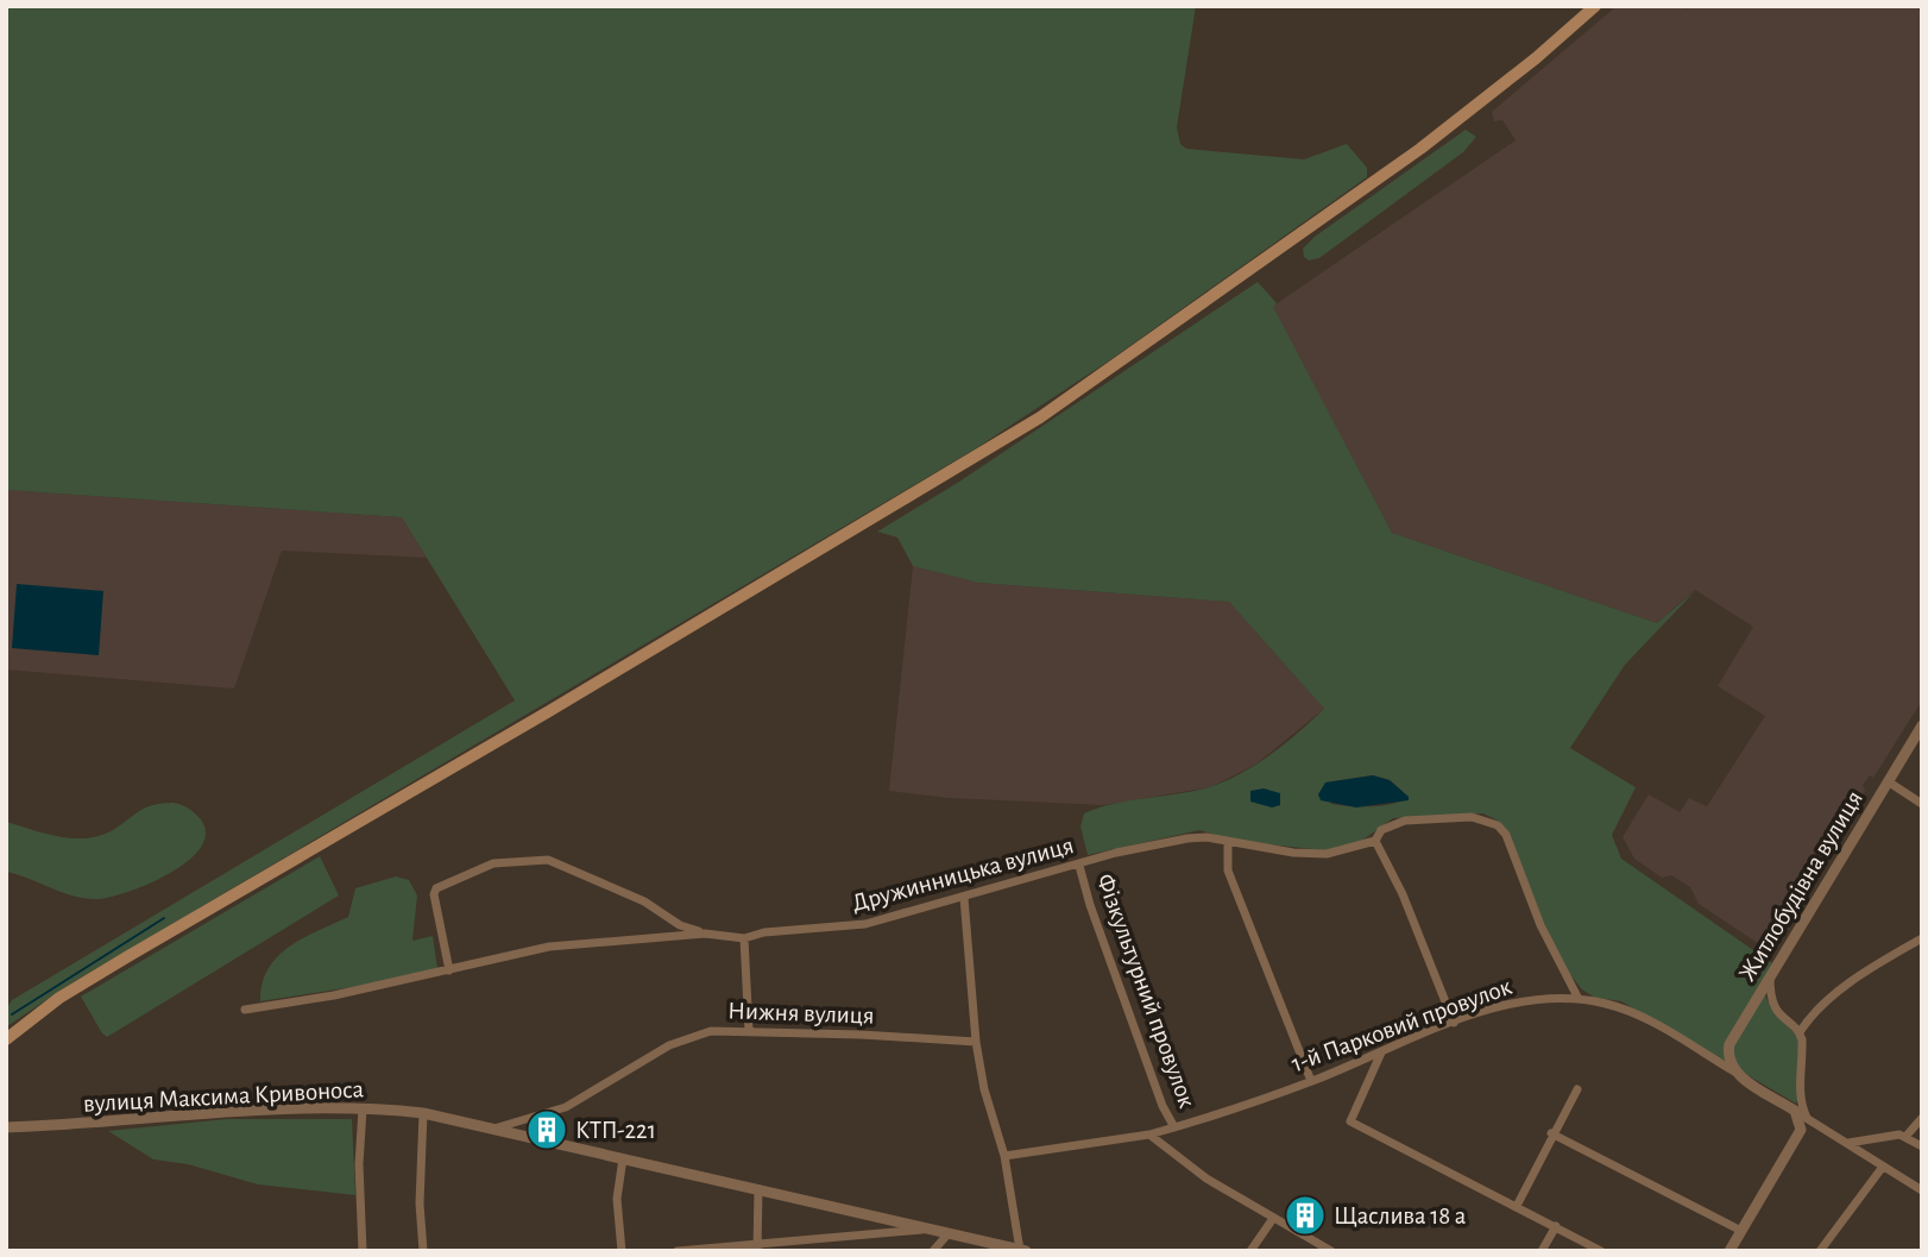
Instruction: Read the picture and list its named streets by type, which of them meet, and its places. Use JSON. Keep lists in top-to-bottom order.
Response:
{
  "streets": {
    "street": [
      "Дружинницька вулиця",
      "Житлобудівна вулиця",
      "Фізкультурний провулок",
      "Нижня вулиця",
      "1-й Парковий провулок",
      "вулиця Максима Кривоноса"
    ]
  },
  "crossings": [
    ["Дружинницька вулиця", "Фізкультурний провулок"],
    ["Дружинницька вулиця", "1-й Парковий провулок"],
    ["Житлобудівна вулиця", "1-й Парковий провулок"],
    ["Фізкультурний провулок", "1-й Парковий провулок"],
    ["Нижня вулиця", "вулиця Максима Кривоноса"]
  ],
  "places": {
    "building": ["КТП-221", "Щаслива 18 а"]
  }
}
